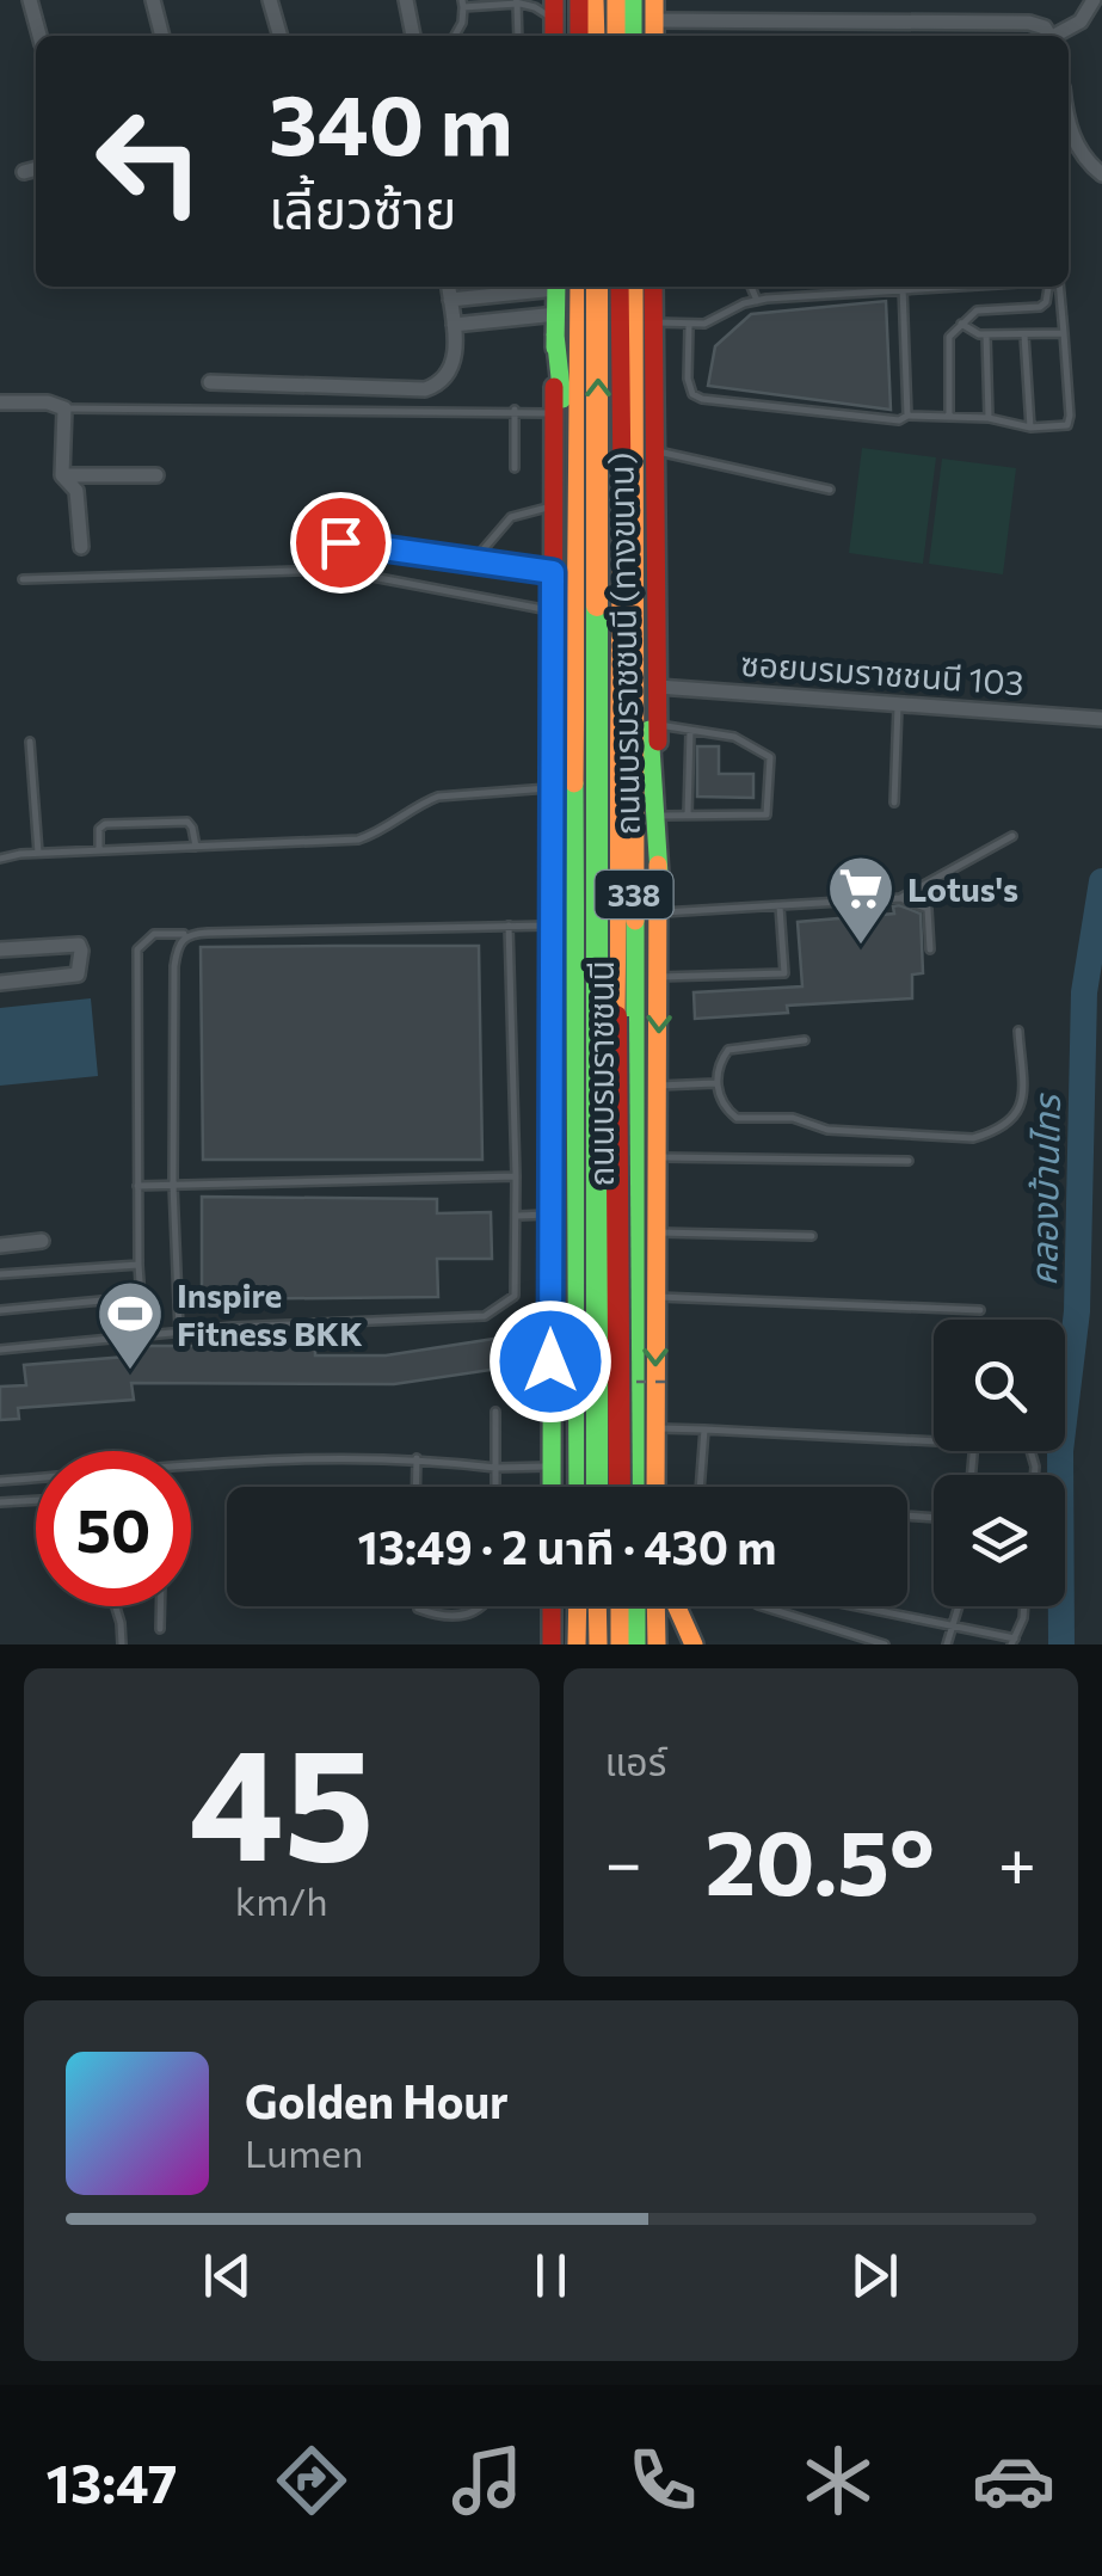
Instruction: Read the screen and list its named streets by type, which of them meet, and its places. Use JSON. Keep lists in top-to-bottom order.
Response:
{
  "streets": {
    "main road": ["ถนนบรมราชชนนี (ทางขนาน)", "338", "ถนนบรมราชชนนี"],
    "street": ["ซอยบรมราชชนนี 103"]
  },
  "crossings": [
    ["ถนนบรมราชชนนี (ทางขนาน)", "ซอยบรมราชชนนี 103"],
    ["ถนนบรมราชชนนี (ทางขนาน)", "ถนนบรมราชชนนี"]
  ],
  "water": ["คลองบ้านไทร"],
  "places": {
    "supermarket": ["Lotus's"],
    "sports": ["Inspire Fitness BKK"]
  },
  "page": {
    "turn": ["340 m", "เลี้ยวซ้าย"],
    "limit": "50",
    "trip": "13:49 · 2 นาที · 430 m",
    "tile": [
      ["45", "km/h"],
      "แอร์"
    ],
    "heat": ["−", "20.5°", "+"],
    "song": ["Golden Hour", "Lumen"],
    "tabs": "13:47"
  }
}
